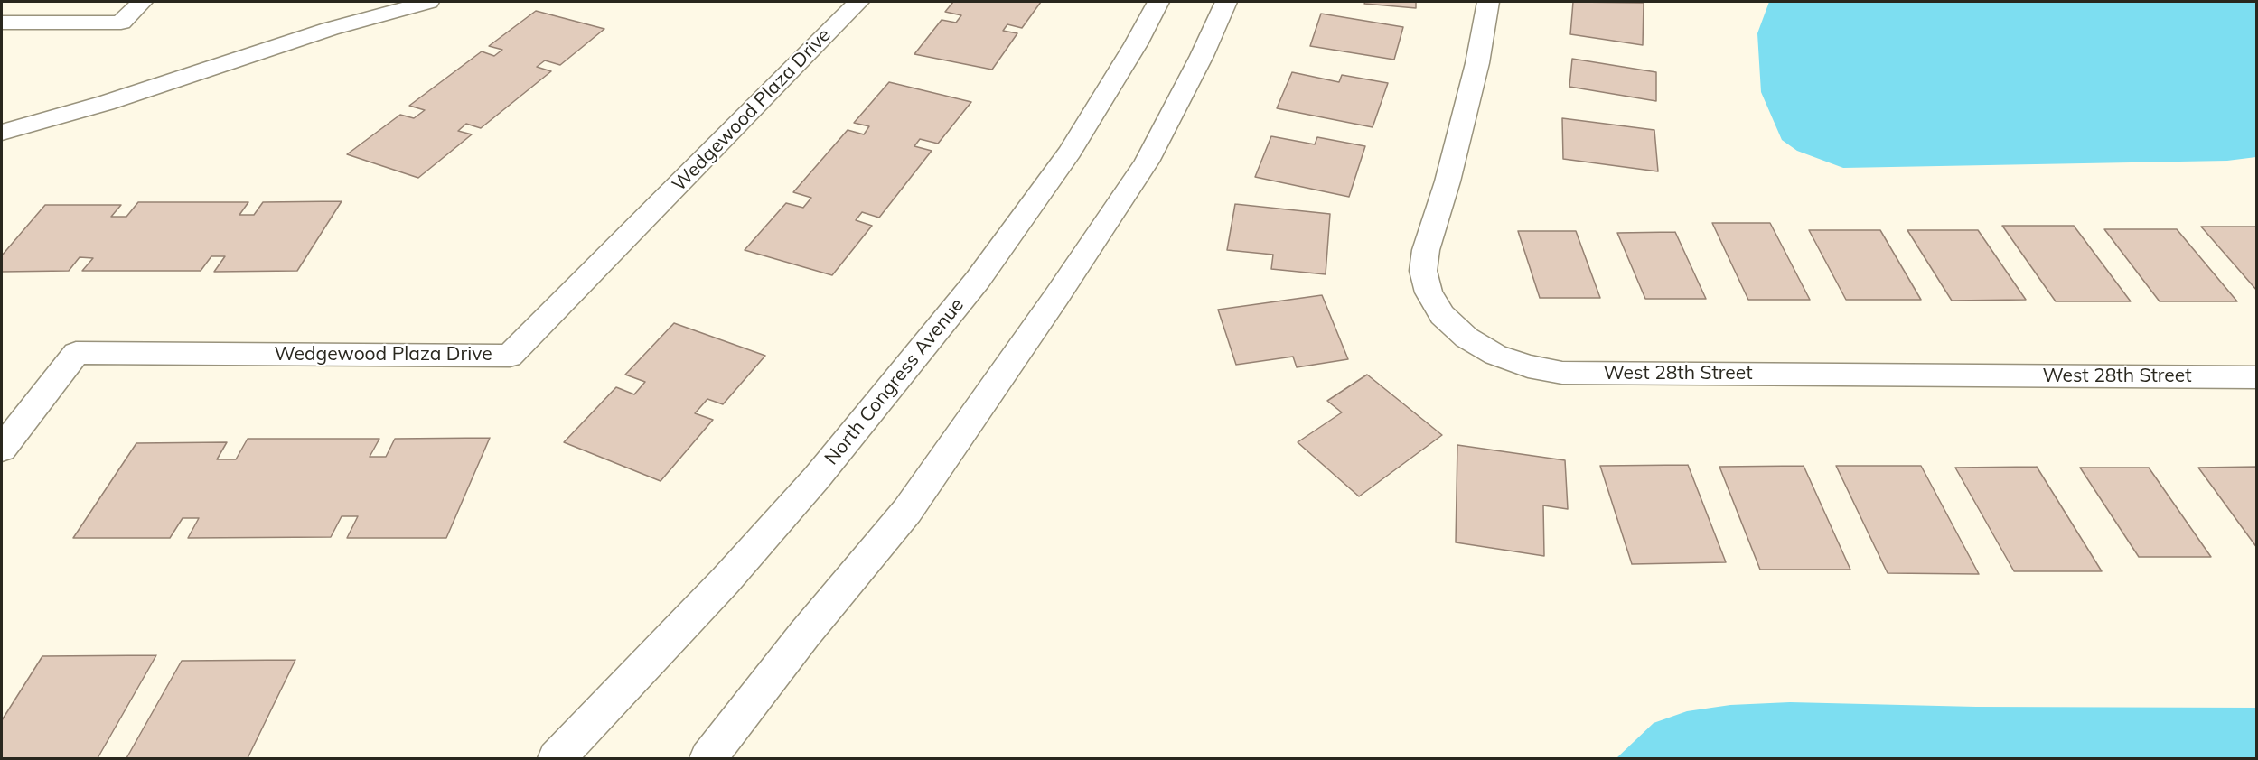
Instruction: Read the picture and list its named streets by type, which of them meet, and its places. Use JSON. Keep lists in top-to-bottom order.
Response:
{
  "streets": {
    "street": ["Wedgewood Plaza Drive", "West 28th Street", "North Congress Avenue"]
  }
}
